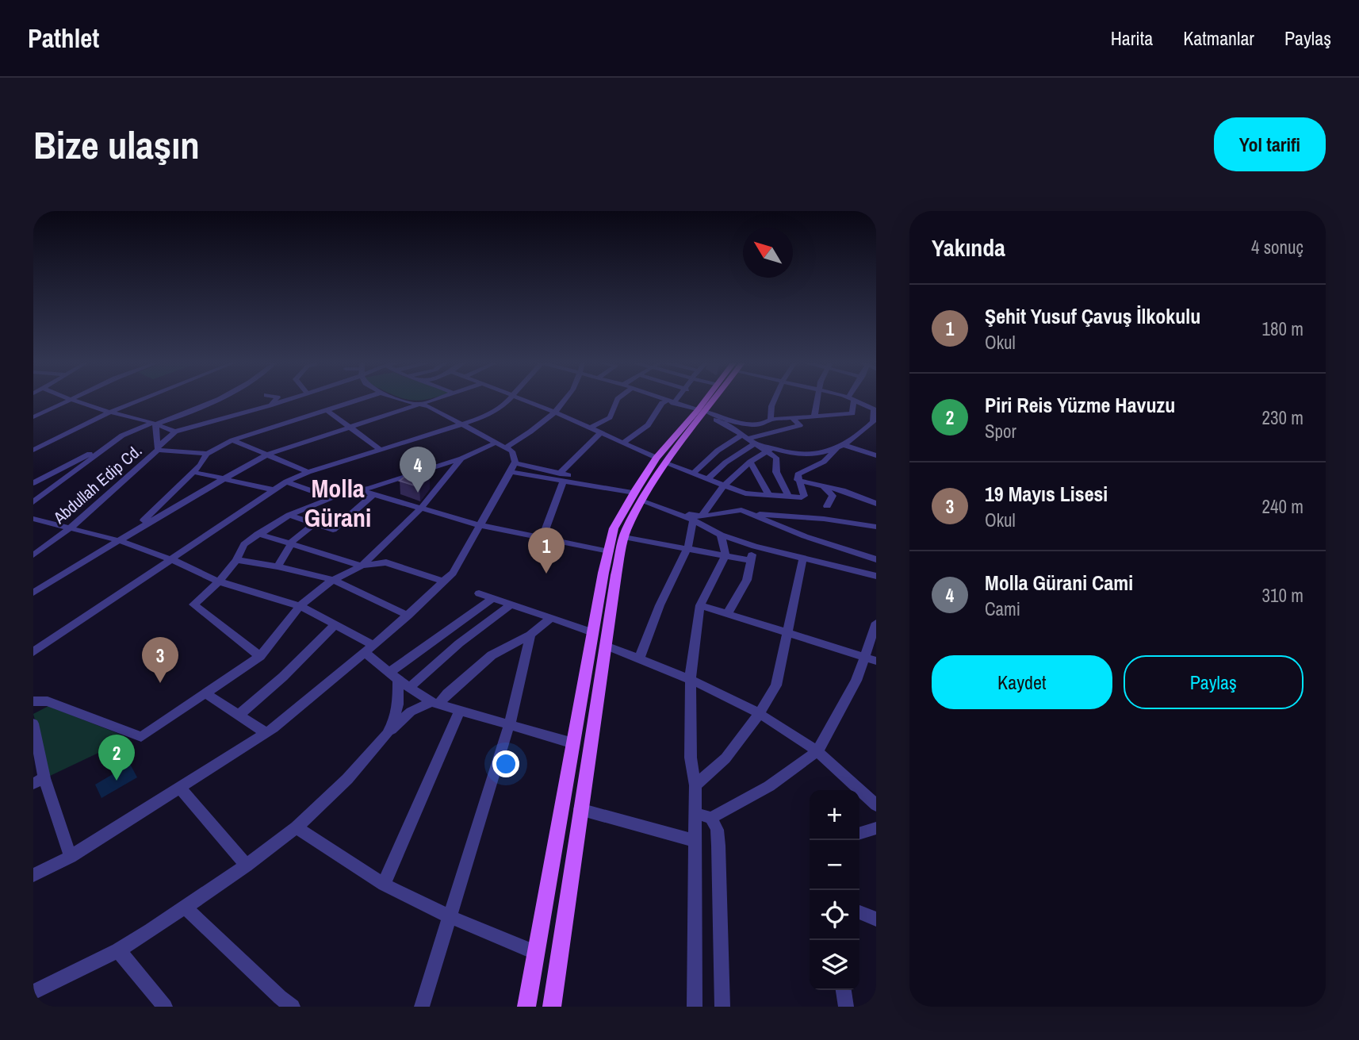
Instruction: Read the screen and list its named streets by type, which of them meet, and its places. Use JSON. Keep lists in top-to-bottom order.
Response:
{
  "streets": {
    "street": ["Abdullah Edip Cd."]
  },
  "districts": ["Molla Gürani"],
  "north": "top left",
  "page": {
    "header": "Pathlet",
    "nav": ["Harita", "Katmanlar", "Paylaş"],
    "buttons": [
      "Yol tarifi",
      ["Kaydet", "Paylaş"]
    ],
    "title": "Bize ulaşın",
    "heading": ["Yakında", "4 sonuç"],
    "list": [
      {
        "mark": "1",
        "name": "Şehit Yusuf Çavuş İlkokulu",
        "note": "Okul",
        "value": "180 m"
      },
      {
        "mark": "2",
        "name": "Piri Reis Yüzme Havuzu",
        "note": "Spor",
        "value": "230 m"
      },
      {
        "mark": "3",
        "name": "19 Mayıs Lisesi",
        "note": "Okul",
        "value": "240 m"
      },
      {
        "mark": "4",
        "name": "Molla Gürani Cami",
        "note": "Cami",
        "value": "310 m"
      }
    ],
    "pins": [
      "4",
      "1",
      "3",
      "2"
    ],
    "map_buttons": ["+", "−"]
  }
}
